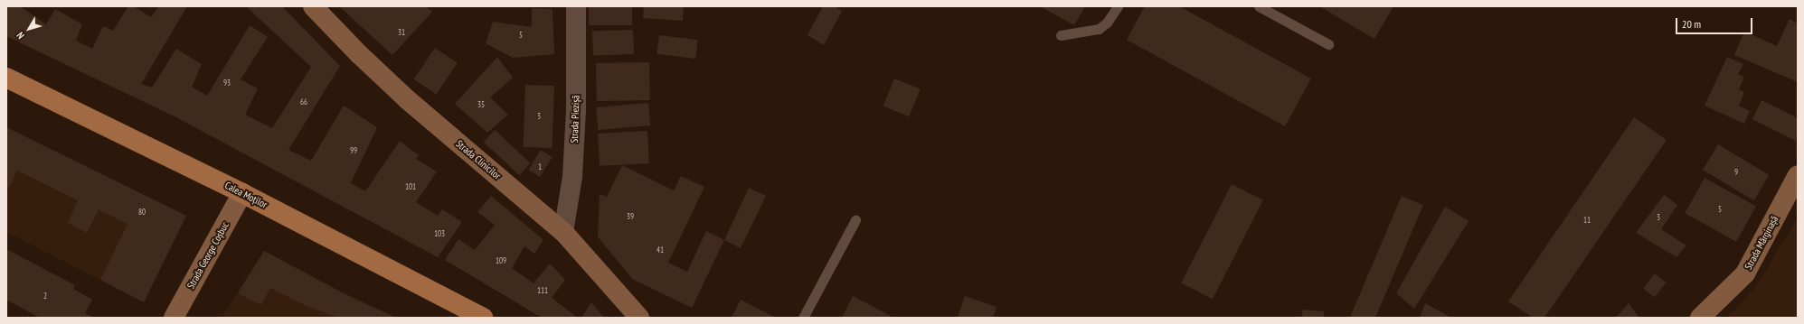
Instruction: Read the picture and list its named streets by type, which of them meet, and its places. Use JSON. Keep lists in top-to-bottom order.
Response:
{
  "streets": {
    "main road": [
      "Strada Clinicilor",
      "Calea Moților",
      "Strada Mărginașă",
      "Strada George Coșbuc"
    ],
    "street": ["Strada Piezișă"]
  },
  "crossings": [
    ["Strada Piezișă", "Strada Clinicilor"],
    ["Calea Moților", "Strada George Coșbuc"]
  ],
  "house_numbers": [
    "31",
    "5",
    "93",
    "66",
    "35",
    "3",
    "99",
    "1",
    "9",
    "101",
    "5",
    "80",
    "39",
    "3",
    "11",
    "103",
    "41",
    "109",
    "111",
    "2"
  ],
  "scale_bar": "20 m",
  "north": "bottom left"
}
